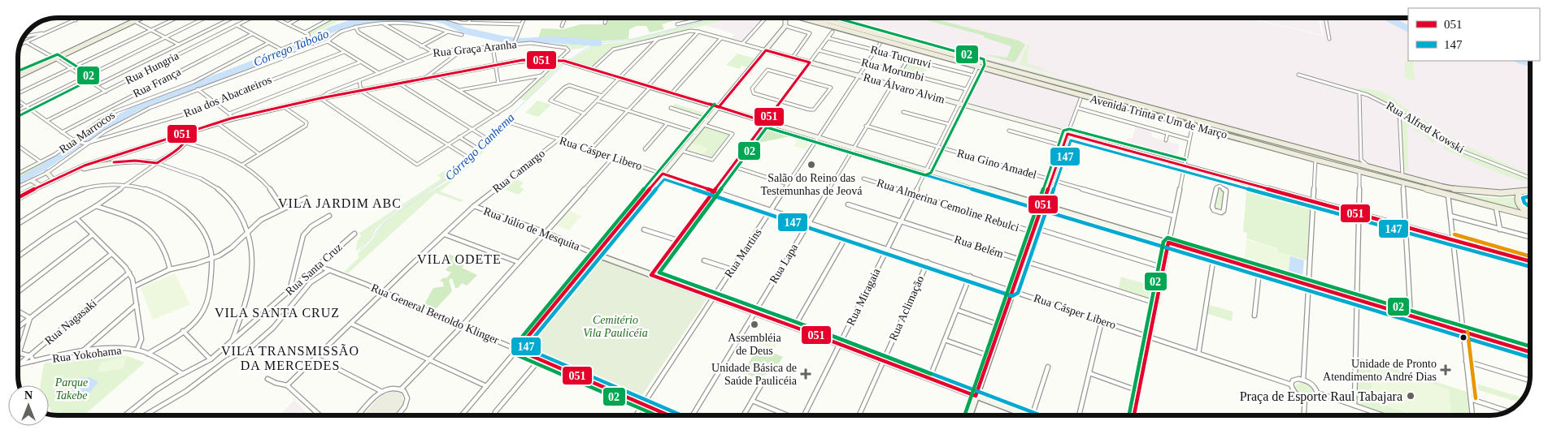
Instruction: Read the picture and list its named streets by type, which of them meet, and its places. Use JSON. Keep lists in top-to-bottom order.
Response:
{
  "streets": {
    "main road": ["Avenida Trinta e Um de Março"],
    "street": [
      "Rua Graça Aranha",
      "Rua Tucuruvi",
      "Rua Hungria",
      "Rua Morumbi",
      "Rua França",
      "Rua Álvaro Alvim",
      "Rua dos Abacateiros",
      "Rua Alfred Kowski",
      "Rua Marrocos",
      "Rua Cásper Libero",
      "Rua Gino Amadel",
      "Rua Camargo",
      "Rua Almerina Cemoline Rebulci",
      "Rua Júlio de Mesquita",
      "Rua Belém",
      "Rua Martins",
      "Rua Lapa",
      "Rua Santa Cruz",
      "Rua Miragaia",
      "Rua Aclimação",
      "Rua General Bertoldo Klinger",
      "Rua Nagasaki",
      "Rua Yokohama"
    ]
  },
  "crossings": [
    ["Rua Tucuruvi", "Rua Martins"],
    ["Rua Tucuruvi", "Rua Miragaia"],
    ["Rua Morumbi", "Rua Martins"],
    ["Rua Morumbi", "Rua Miragaia"],
    ["Rua Álvaro Alvim", "Rua Martins"],
    ["Rua Álvaro Alvim", "Rua Lapa"],
    ["Rua Álvaro Alvim", "Rua Miragaia"],
    ["Avenida Trinta e Um de Março", "Rua Miragaia"],
    ["Rua Cásper Libero", "Rua Camargo"],
    ["Rua Cásper Libero", "Rua Martins"],
    ["Rua Cásper Libero", "Rua Lapa"],
    ["Rua Cásper Libero", "Rua Miragaia"],
    ["Rua Cásper Libero", "Rua Aclimação"],
    ["Rua Gino Amadel", "Rua Lapa"],
    ["Rua Gino Amadel", "Rua Miragaia"],
    ["Rua Camargo", "Rua Júlio de Mesquita"],
    ["Rua Camargo", "Rua General Bertoldo Klinger"],
    ["Rua Almerina Cemoline Rebulci", "Rua Miragaia"],
    ["Rua Júlio de Mesquita", "Rua Martins"],
    ["Rua Júlio de Mesquita", "Rua Lapa"],
    ["Rua Júlio de Mesquita", "Rua Miragaia"],
    ["Rua Júlio de Mesquita", "Rua Aclimação"],
    ["Rua Belém", "Rua Miragaia"],
    ["Rua Martins", "Rua General Bertoldo Klinger"],
    ["Rua Santa Cruz", "Rua General Bertoldo Klinger"],
    ["Rua Santa Cruz", "Rua Yokohama"],
    ["Rua Nagasaki", "Rua Yokohama"]
  ],
  "districts": [
    "VILA JARDIM ABC",
    "VILA ODETE",
    "VILA SANTA CRUZ",
    "VILA TRANSMISSÃO DA MERCEDES"
  ],
  "water": ["Córrego Taboão", "Córrego Canhema"],
  "parks": ["Cemitério Vila Paulicéia", "Parque Takebe"],
  "places": {
    "other": ["Salão do Reino das Testemunhas de Jeová", "Assembléia de Deus", "Praça de Esporte Raul Tabajara"],
    "health": ["Unidade de Pronto Atendimento André Dias", "Unidade Básica de Saúde Paulicéia"]
  },
  "lines": ["transit line 02", "transit line 051", "transit line 147"],
  "legend": ["051", "147"],
  "north": "top"
}
